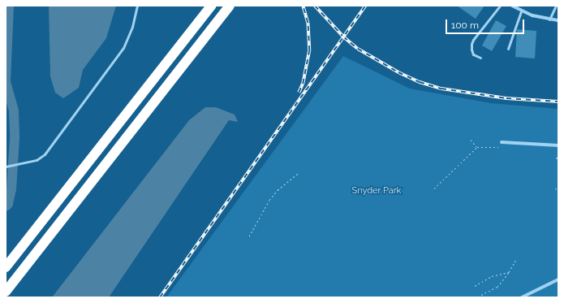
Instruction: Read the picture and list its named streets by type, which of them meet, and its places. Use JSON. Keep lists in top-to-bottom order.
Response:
{
  "parks": ["Snyder Park"],
  "scale_bar": "100 m"
}
